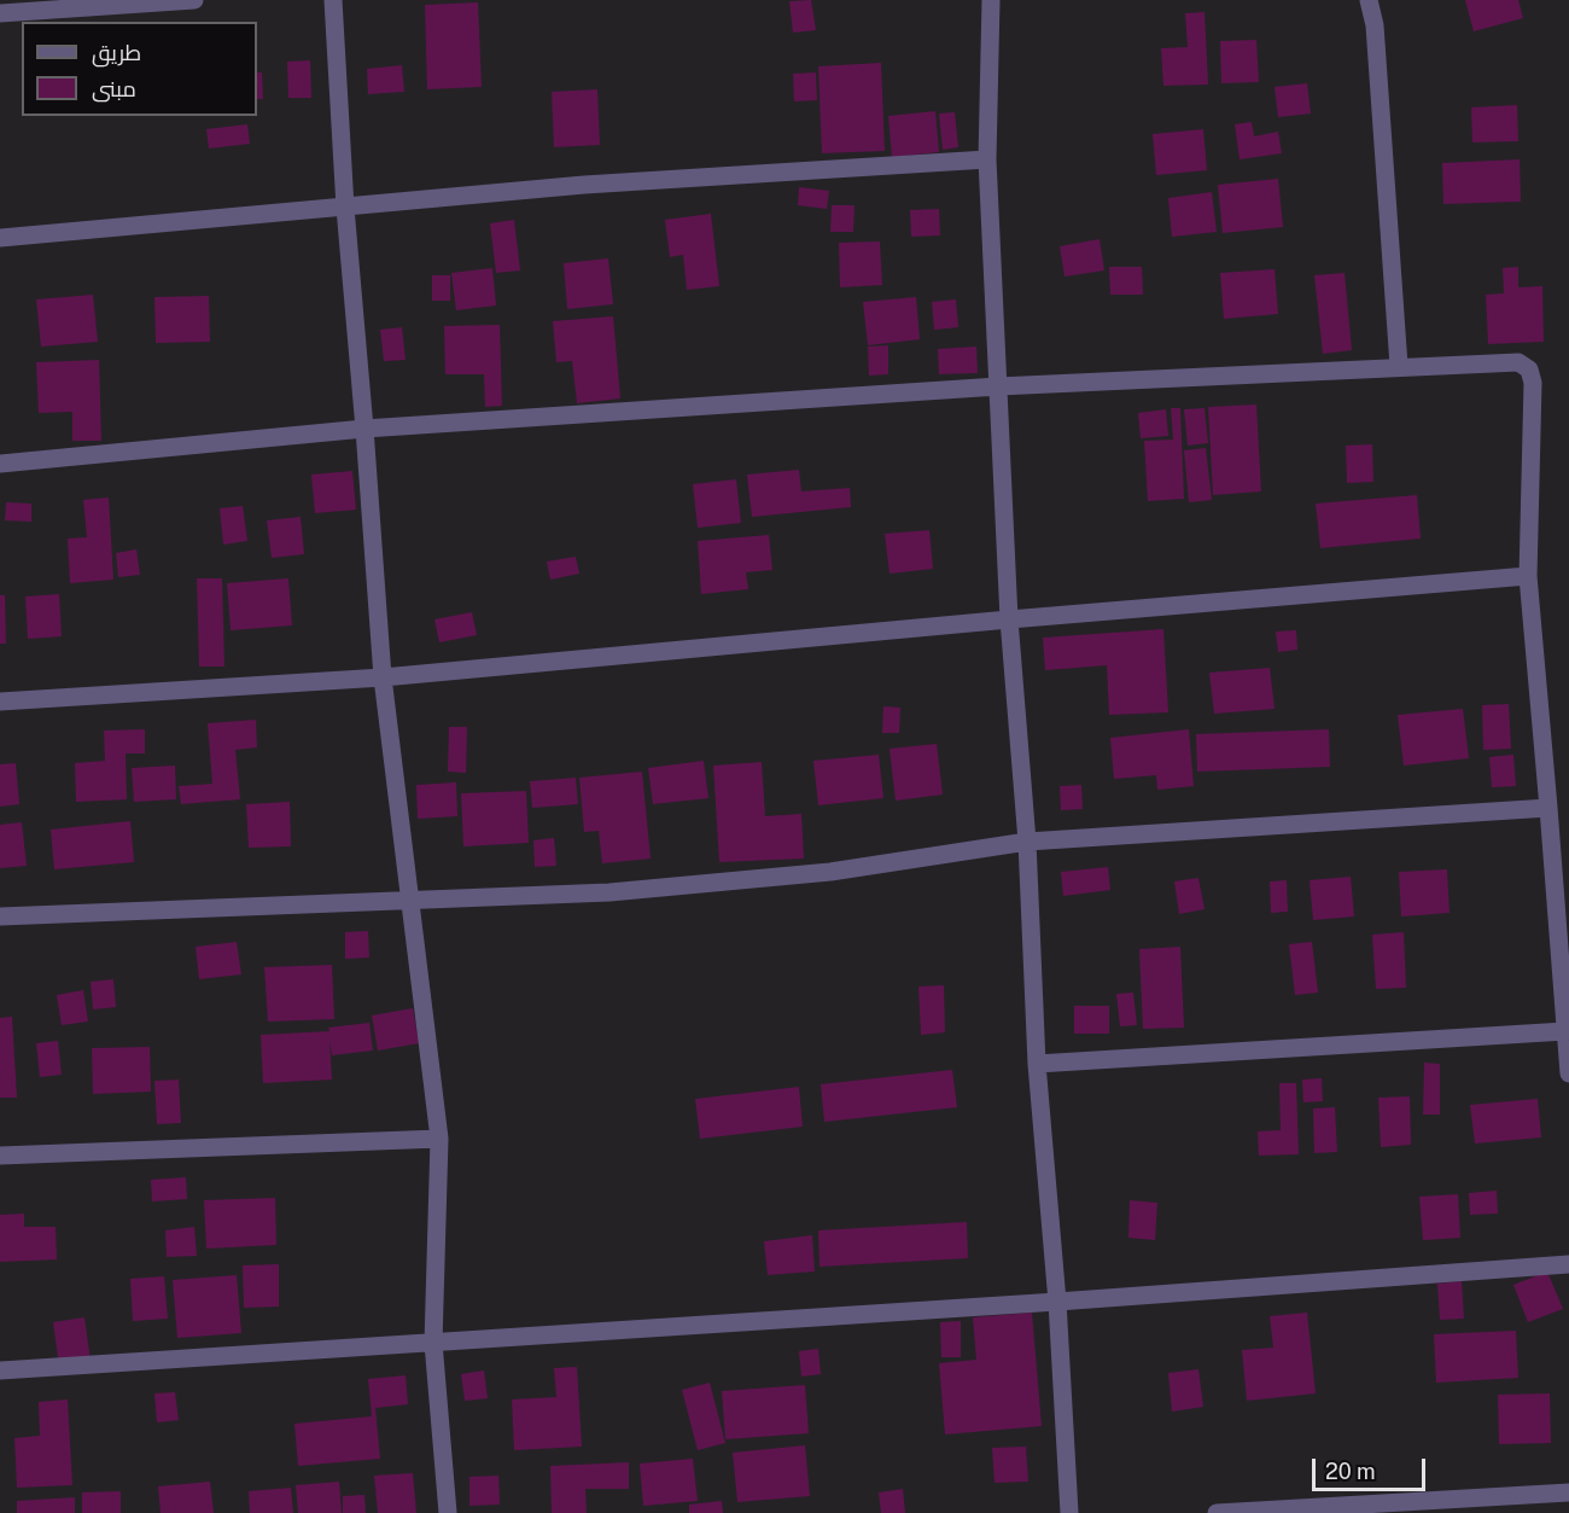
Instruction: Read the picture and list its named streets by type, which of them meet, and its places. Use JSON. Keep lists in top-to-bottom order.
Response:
{
  "legend": ["طريق", "مبنى"],
  "scale_bar": "20 m"
}
